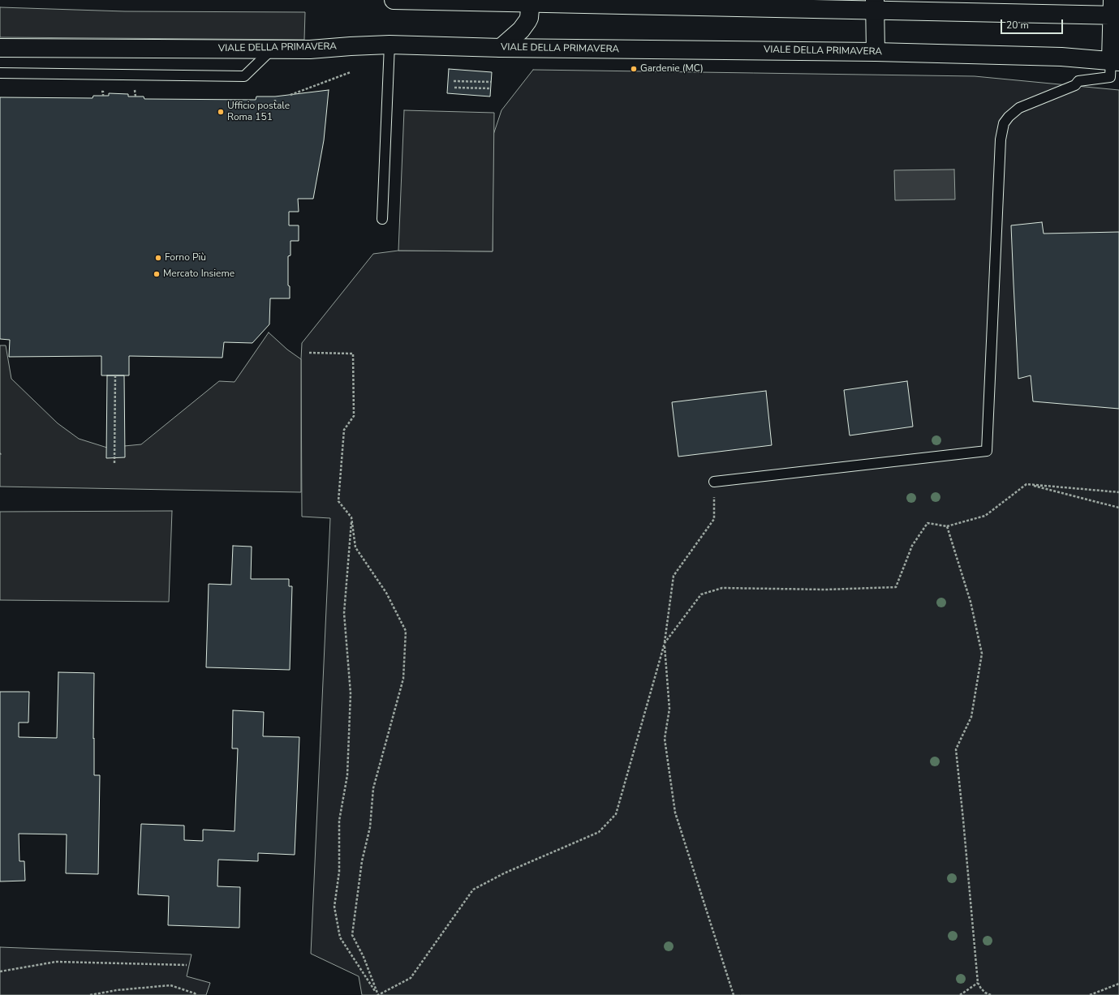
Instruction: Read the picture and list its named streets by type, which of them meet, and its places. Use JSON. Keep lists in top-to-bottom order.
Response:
{
  "streets": {
    "main road": ["VIALE DELLA PRIMAVERA"]
  },
  "places": [
    "Gardenie (MC)",
    "Ufficio postale Roma 151",
    "Forno Più",
    "Mercato Insieme"
  ],
  "scale_bar": "20 m"
}
